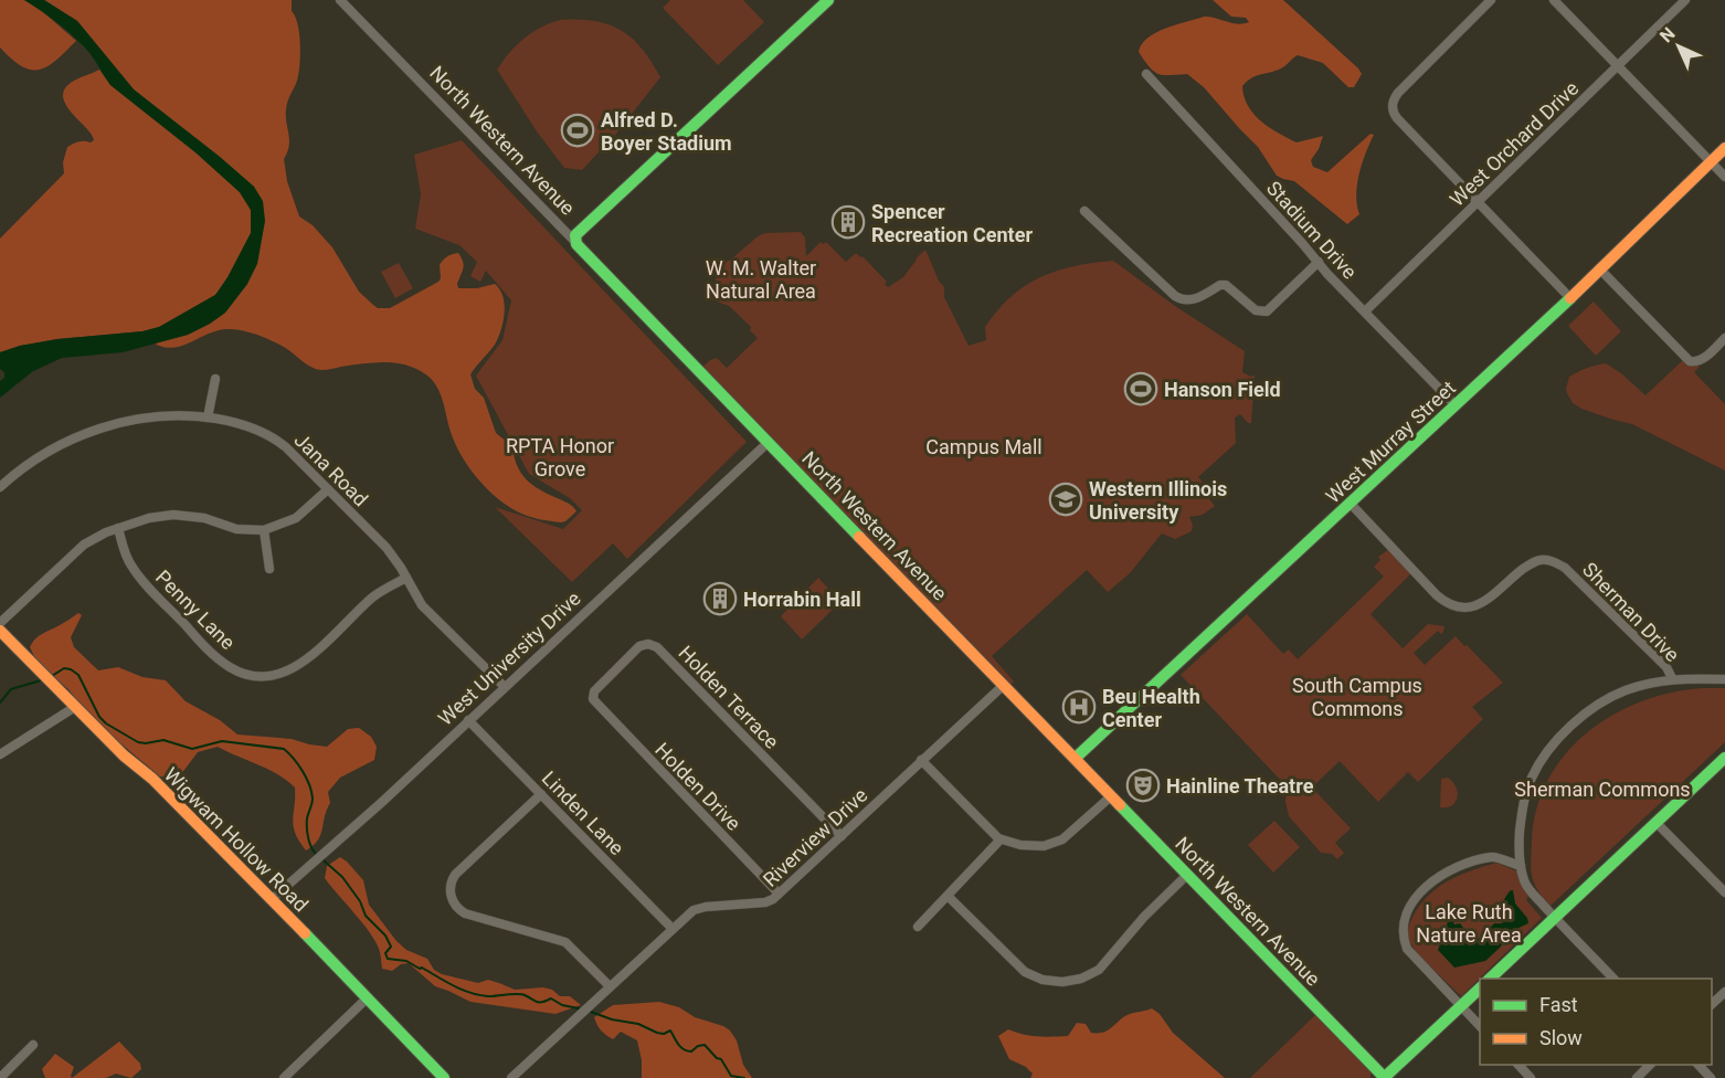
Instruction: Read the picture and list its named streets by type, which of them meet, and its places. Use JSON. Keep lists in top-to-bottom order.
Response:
{
  "streets": {
    "street": [
      "North Western Avenue",
      "West Orchard Drive",
      "Stadium Drive",
      "West Murray Street",
      "Jana Road",
      "Penny Lane",
      "Sherman Drive",
      "West University Drive",
      "Holden Terrace",
      "Holden Drive",
      "Linden Lane",
      "Riverview Drive",
      "Wigwam Hollow Road"
    ]
  },
  "crossings": [
    ["North Western Avenue", "West Murray Street"],
    ["North Western Avenue", "West University Drive"],
    ["North Western Avenue", "Riverview Drive"],
    ["West Orchard Drive", "Stadium Drive"],
    ["Stadium Drive", "West Murray Street"],
    ["West Murray Street", "Sherman Drive"],
    ["Jana Road", "Penny Lane"],
    ["Jana Road", "West University Drive"],
    ["West University Drive", "Linden Lane"],
    ["West University Drive", "Wigwam Hollow Road"],
    ["Holden Terrace", "Holden Drive"],
    ["Holden Terrace", "Riverview Drive"],
    ["Holden Drive", "Riverview Drive"],
    ["Linden Lane", "Riverview Drive"]
  ],
  "parks": [
    "W. M. Walter Natural Area",
    "RPTA Honor Grove",
    "Campus Mall",
    "South Campus Commons",
    "Sherman Commons",
    "Lake Ruth Nature Area"
  ],
  "places": {
    "sports": ["Alfred D. Boyer Stadium", "Hanson Field"],
    "building": ["Spencer Recreation Center", "Horrabin Hall"],
    "school or university": ["Western Illinois University"],
    "hospital": ["Beu Health Center"],
    "theatre": ["Hainline Theatre"]
  },
  "legend": ["Fast", "Slow"],
  "north": "top left"
}
